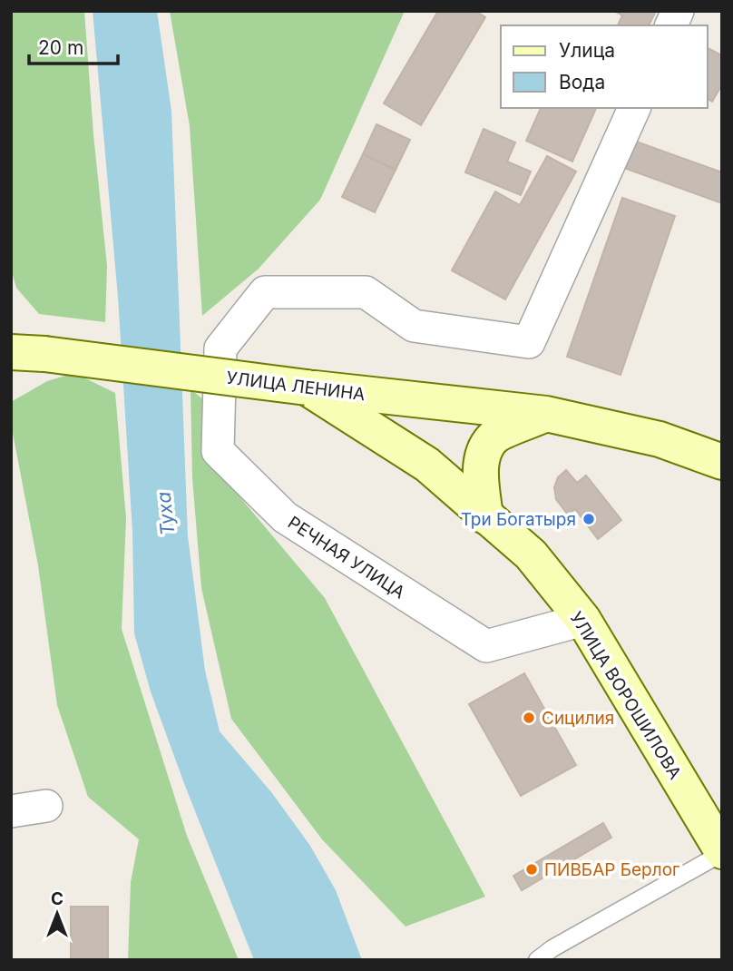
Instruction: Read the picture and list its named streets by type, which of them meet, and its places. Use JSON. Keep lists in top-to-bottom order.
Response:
{
  "streets": {
    "main road": ["УЛИЦА ЛЕНИНА", "УЛИЦА ВОРОШИЛОВА"],
    "street": ["РЕЧНАЯ УЛИЦА"]
  },
  "crossings": [
    ["УЛИЦА ЛЕНИНА", "УЛИЦА ВОРОШИЛОВА"],
    ["РЕЧНАЯ УЛИЦА", "УЛИЦА ВОРОШИЛОВА"]
  ],
  "water": ["Туха"],
  "places": ["Три Богатыря", "Сицилия", "ПИВБАР Берлог"],
  "legend": ["Улица", "Вода"],
  "scale_bar": "20 m",
  "north": "top"
}
